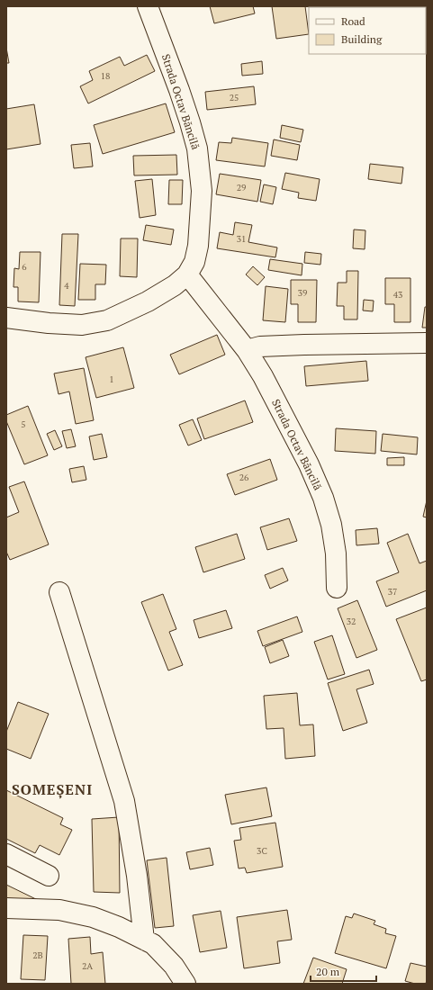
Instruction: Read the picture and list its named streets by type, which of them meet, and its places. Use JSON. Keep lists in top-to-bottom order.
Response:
{
  "streets": {
    "street": ["Strada Octav Băncilă"]
  },
  "districts": ["SOMEȘENI"],
  "house_numbers": [
    "18",
    "25",
    "29",
    "31",
    "6",
    "4",
    "39",
    "43",
    "1",
    "5",
    "26",
    "37",
    "32",
    "3C",
    "2B",
    "2A"
  ],
  "legend": ["Road", "Building"],
  "scale_bar": "20 m"
}
